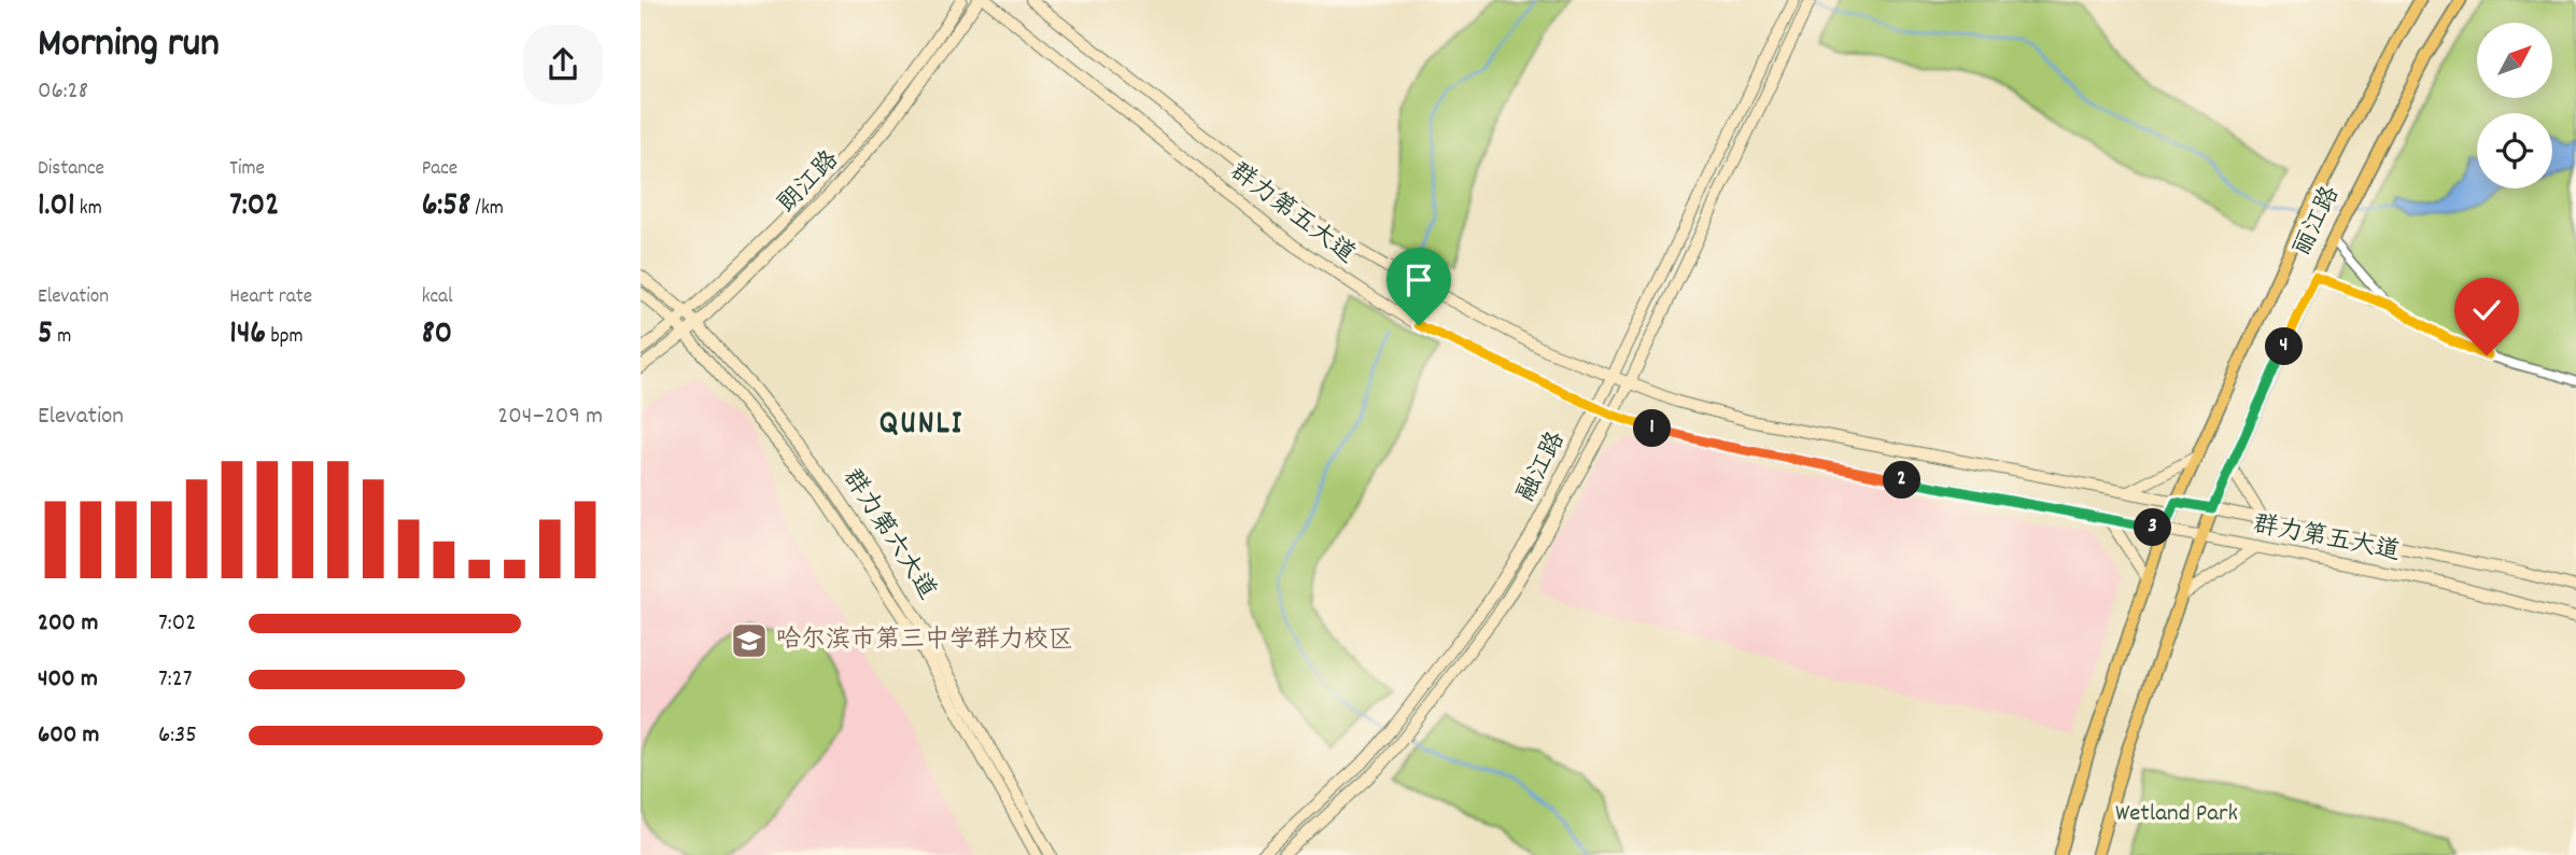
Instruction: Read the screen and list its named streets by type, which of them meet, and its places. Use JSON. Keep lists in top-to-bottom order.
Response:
{
  "streets": {
    "main road": [
      "朗江路",
      "群力第五大道",
      "丽江路",
      "融江路",
      "群力第六大道"
    ]
  },
  "crossings": [
    ["朗江路", "群力第六大道"],
    ["群力第五大道", "丽江路"],
    ["群力第五大道", "融江路"]
  ],
  "districts": ["QUNLI"],
  "parks": ["Wetland Park"],
  "places": {
    "school or university": ["哈尔滨市第三中学群力校区"]
  },
  "north": "top right",
  "page": {
    "heading": ["Morning run", "06:28"],
    "stats": [
      ["Distance", "1.01 km"],
      ["Time", "7:02"],
      ["Pace", "6:58 /km"],
      ["Elevation", "5 m"],
      ["Heart rate", "146 bpm"],
      ["kcal", "80"]
    ],
    "pins": [
      "4",
      "1",
      "2",
      "3"
    ],
    "chart": ["Elevation", "204–209 m"],
    "list": [
      {
        "name": "200 m",
        "note": "7:02"
      },
      {
        "name": "400 m",
        "note": "7:27"
      },
      {
        "name": "600 m",
        "note": "6:35"
      }
    ]
  }
}
